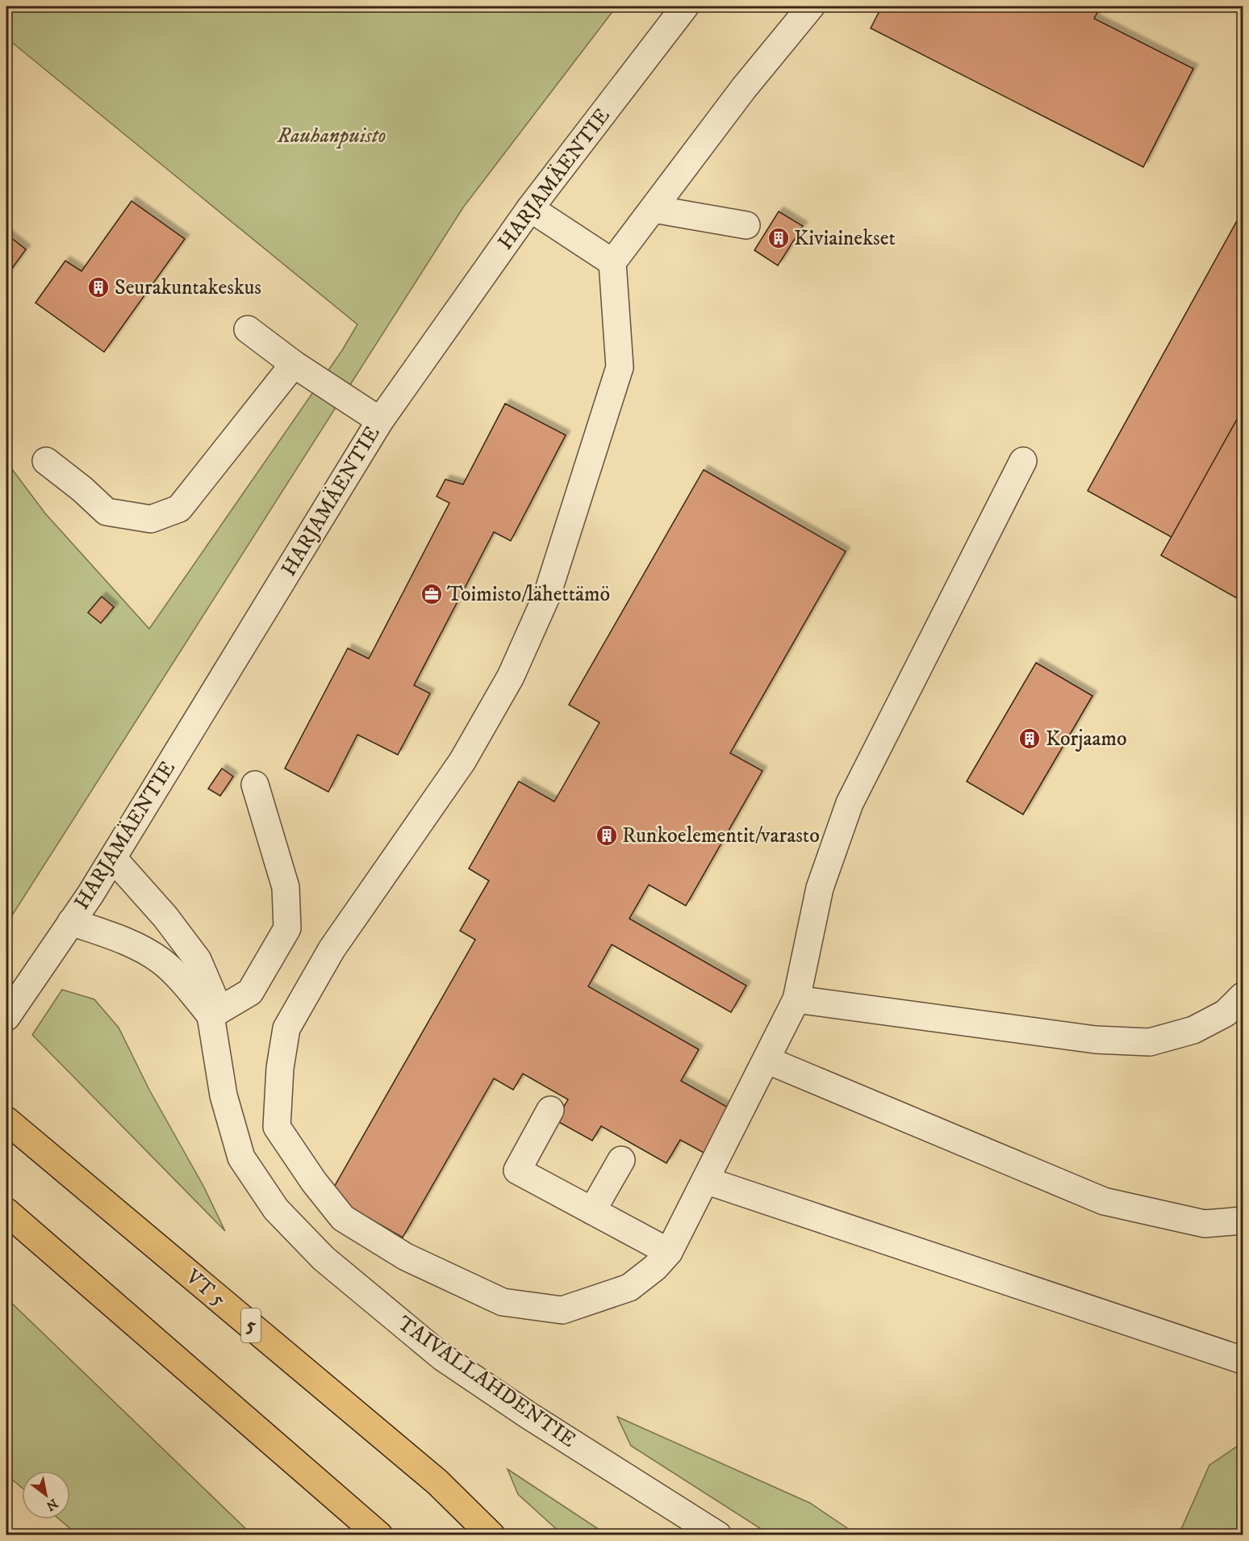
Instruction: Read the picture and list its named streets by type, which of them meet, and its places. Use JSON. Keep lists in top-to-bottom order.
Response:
{
  "streets": {
    "highway": ["VT 5", "5"],
    "street": ["HARJAMÄENTIE", "TAIVALLAHDENTIE"]
  },
  "crossings": [
    ["HARJAMÄENTIE", "TAIVALLAHDENTIE"]
  ],
  "parks": ["Rauhanpuisto"],
  "places": {
    "building": [
      "Kiviainekset",
      "Seurakuntakeskus",
      "Korjaamo",
      "Runkoelementit/varasto"
    ],
    "office": ["Toimisto/lähettämö"]
  },
  "north": "bottom right"
}
